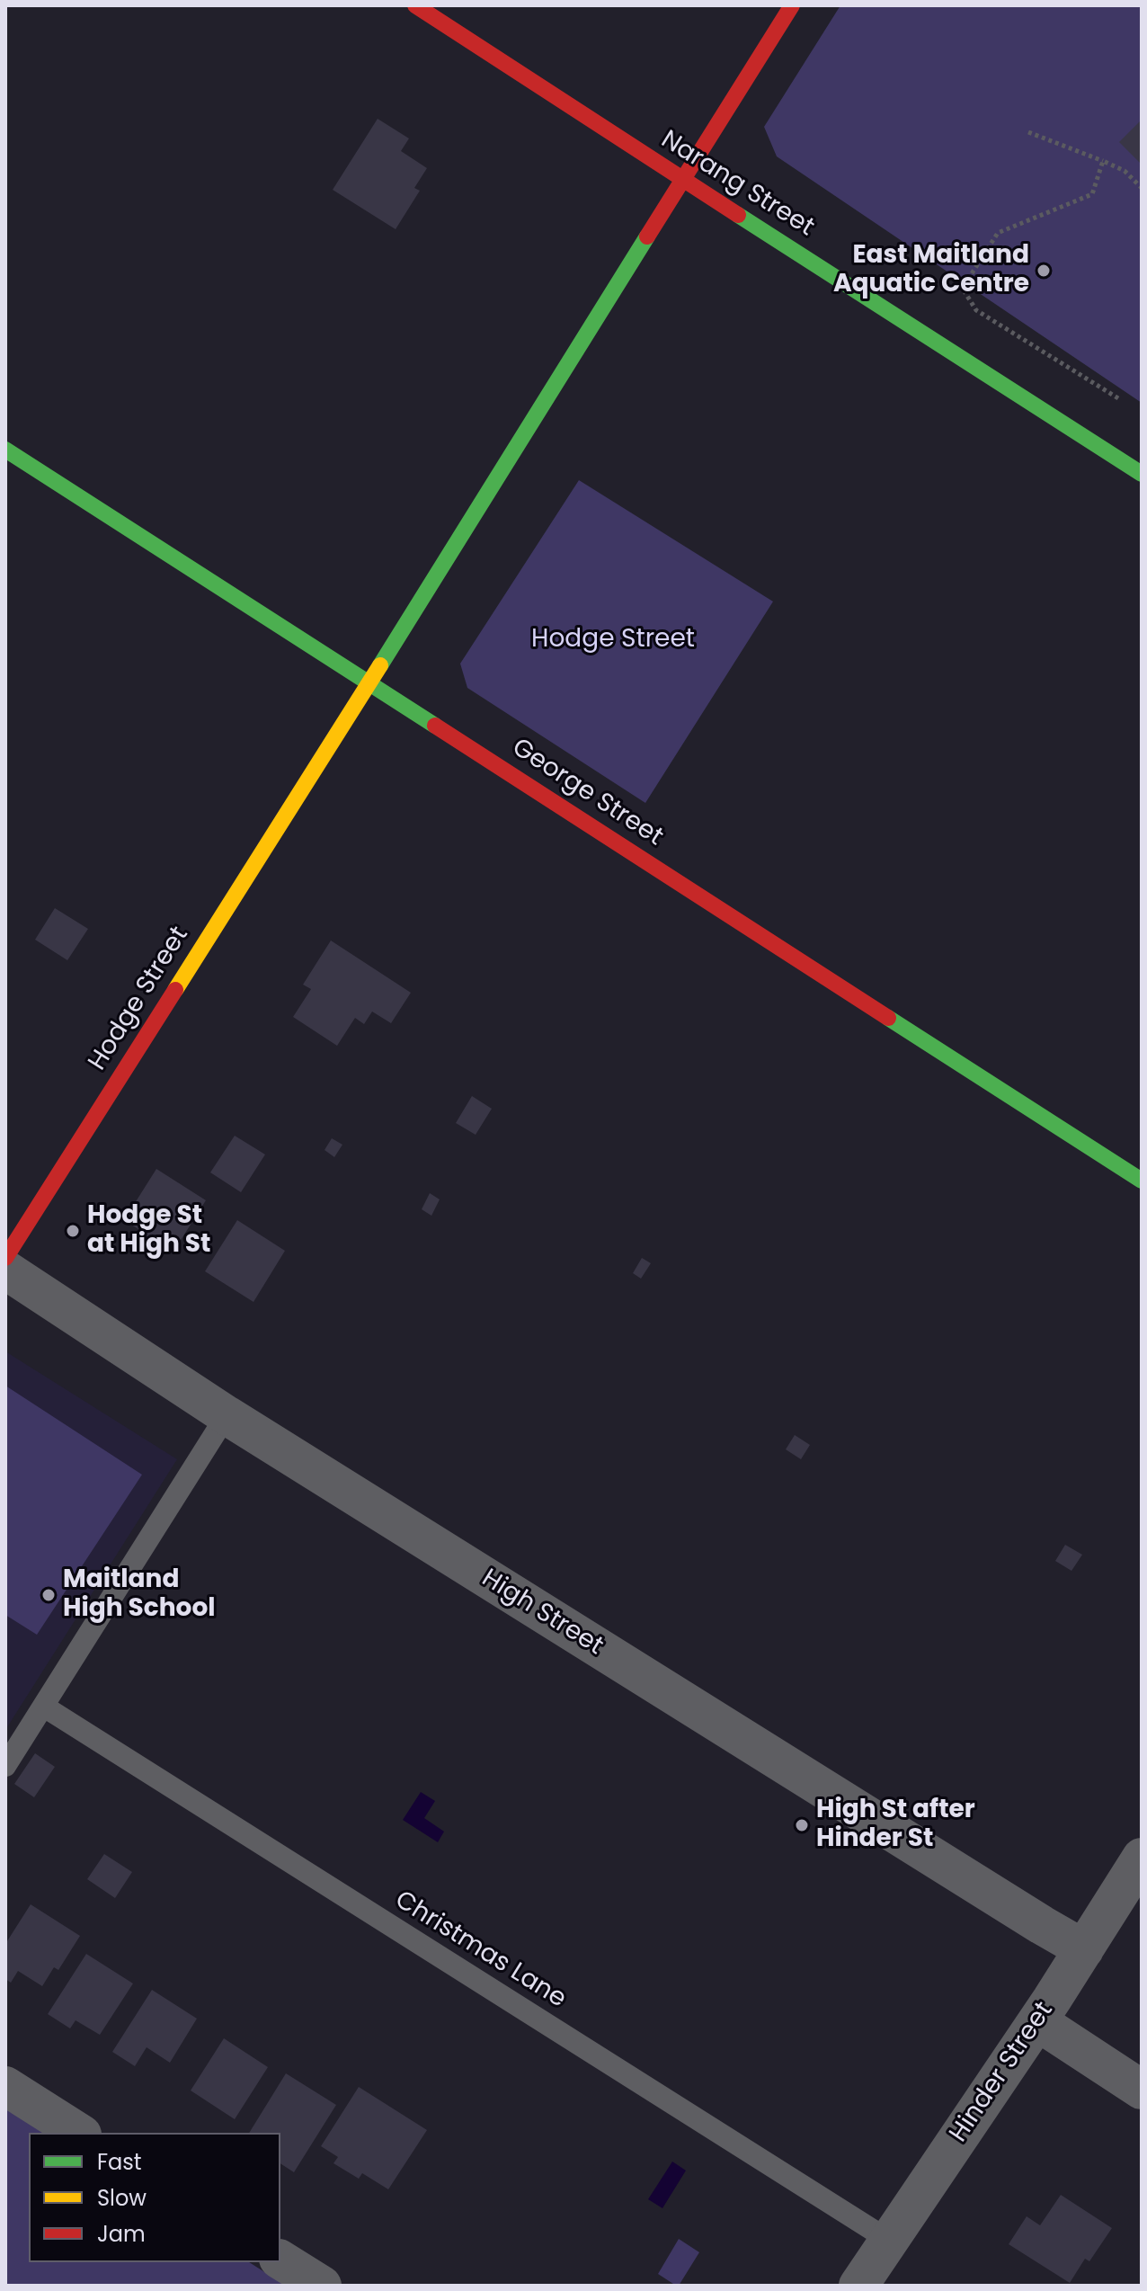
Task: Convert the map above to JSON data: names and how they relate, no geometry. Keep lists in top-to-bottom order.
{
  "streets": {
    "street": [
      "Narang Street",
      "George Street",
      "Hodge Street",
      "High Street",
      "Hinder Street"
    ],
    "lane": ["Christmas Lane"]
  },
  "crossings": [
    ["Narang Street", "Hodge Street"],
    ["George Street", "Hodge Street"],
    ["High Street", "Hinder Street"],
    ["Christmas Lane", "Hinder Street"]
  ],
  "parks": ["Hodge Street"],
  "places": [
    "East Maitland Aquatic Centre",
    "Hodge St at High St",
    "Maitland High School",
    "High St after Hinder St"
  ],
  "legend": ["Fast", "Slow", "Jam"]
}
